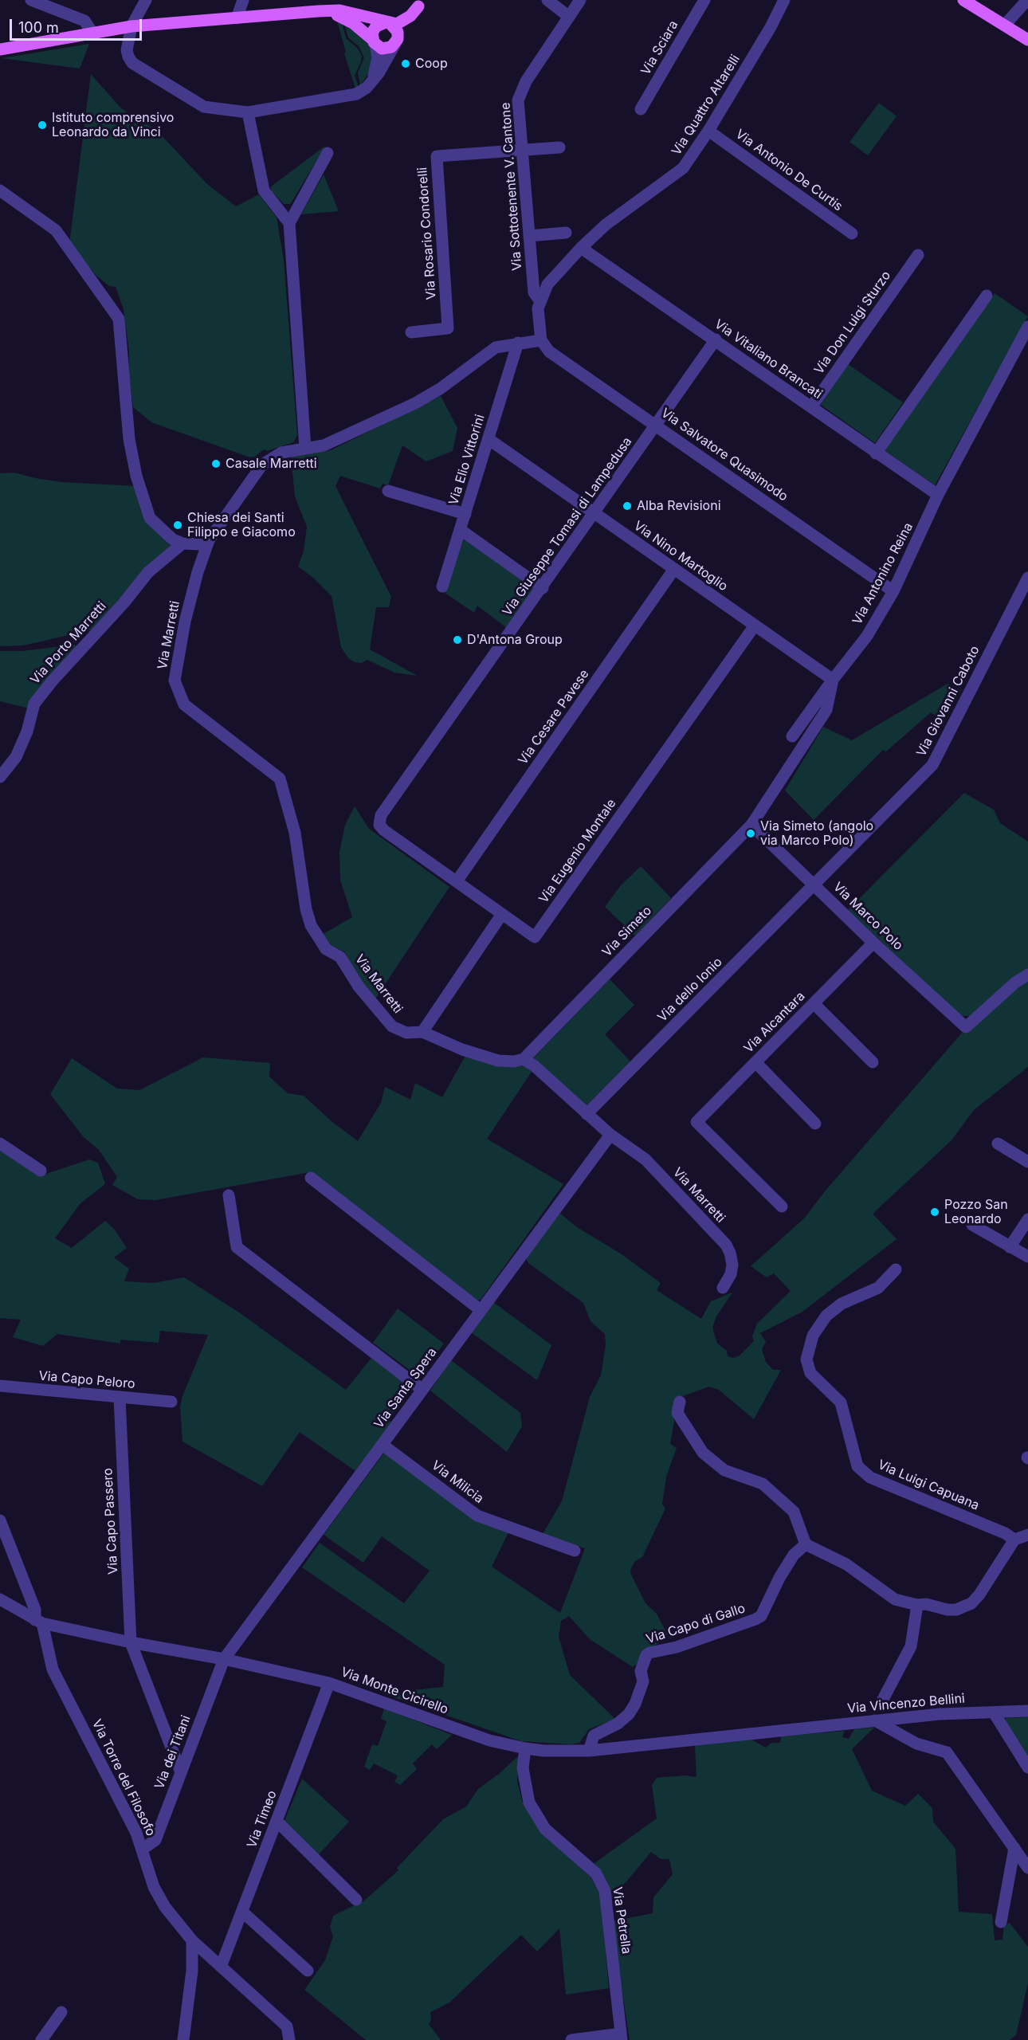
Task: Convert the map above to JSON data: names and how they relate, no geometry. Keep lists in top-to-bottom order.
{
  "streets": {
    "street": [
      "Via Sciara",
      "Via Quattro Altarelli",
      "Via Antonio De Curtis",
      "Via Sottotenente V. Cantone",
      "Via Rosario Condorelli",
      "Via Don Luigi Sturzo",
      "Via Vitaliano Brancati",
      "Via Salvatore Quasimodo",
      "Via Elio Vittorini",
      "Via Giuseppe Tomasi di Lampedusa",
      "Via Nino Martoglio",
      "Via Antonino Reina",
      "Via Marretti",
      "Via Porto Marretti",
      "Via Giovanni Caboto",
      "Via Cesare Pavese",
      "Via Eugenio Montale",
      "Via Marco Polo",
      "Via Simeto",
      "Via dello Ionio",
      "Via Alcantara",
      "Via Capo Peloro",
      "Via Santa Spera",
      "Via Milicia",
      "Via Luigi Capuana",
      "Via Capo Passero",
      "Via Capo di Gallo",
      "Via Monte Cicirello",
      "Via Vincenzo Bellini",
      "Via dei Titani",
      "Via Torre del Filosofo",
      "Via Timeo",
      "Via Petrella"
    ]
  },
  "crossings": [
    ["Via Quattro Altarelli", "Via Antonio De Curtis"],
    ["Via Quattro Altarelli", "Via Sottotenente V. Cantone"],
    ["Via Quattro Altarelli", "Via Vitaliano Brancati"],
    ["Via Sottotenente V. Cantone", "Via Rosario Condorelli"],
    ["Via Don Luigi Sturzo", "Via Vitaliano Brancati"],
    ["Via Vitaliano Brancati", "Via Giuseppe Tomasi di Lampedusa"],
    ["Via Vitaliano Brancati", "Via Antonino Reina"],
    ["Via Salvatore Quasimodo", "Via Giuseppe Tomasi di Lampedusa"],
    ["Via Salvatore Quasimodo", "Via Antonino Reina"],
    ["Via Salvatore Quasimodo", "Via Marretti"],
    ["Via Elio Vittorini", "Via Nino Martoglio"],
    ["Via Elio Vittorini", "Via Marretti"],
    ["Via Giuseppe Tomasi di Lampedusa", "Via Nino Martoglio"],
    ["Via Giuseppe Tomasi di Lampedusa", "Via Eugenio Montale"],
    ["Via Nino Martoglio", "Via Antonino Reina"],
    ["Via Nino Martoglio", "Via Cesare Pavese"],
    ["Via Nino Martoglio", "Via Eugenio Montale"],
    ["Via Antonino Reina", "Via Marco Polo"],
    ["Via Antonino Reina", "Via Simeto"],
    ["Via Marretti", "Via Simeto"],
    ["Via Marretti", "Via dello Ionio"],
    ["Via Marretti", "Via Santa Spera"],
    ["Via Giovanni Caboto", "Via Marco Polo"],
    ["Via Giovanni Caboto", "Via dello Ionio"],
    ["Via Cesare Pavese", "Via Eugenio Montale"],
    ["Via Marco Polo", "Via Simeto"],
    ["Via Marco Polo", "Via dello Ionio"],
    ["Via Marco Polo", "Via Alcantara"],
    ["Via Capo Peloro", "Via Capo Passero"],
    ["Via Santa Spera", "Via Milicia"],
    ["Via Santa Spera", "Via Monte Cicirello"],
    ["Via Santa Spera", "Via dei Titani"],
    ["Via Capo Passero", "Via Monte Cicirello"],
    ["Via Capo Passero", "Via dei Titani"],
    ["Via Capo di Gallo", "Via Monte Cicirello"],
    ["Via Monte Cicirello", "Via Vincenzo Bellini"],
    ["Via Monte Cicirello", "Via dei Titani"],
    ["Via Monte Cicirello", "Via Torre del Filosofo"],
    ["Via Monte Cicirello", "Via Timeo"],
    ["Via Monte Cicirello", "Via Petrella"],
    ["Via dei Titani", "Via Torre del Filosofo"],
    ["Via Torre del Filosofo", "Via Timeo"]
  ],
  "places": [
    "Coop",
    "Istituto comprensivo Leonardo da Vinci",
    "Casale Marretti",
    "Alba Revisioni",
    "Chiesa dei Santi Filippo e Giacomo",
    "D'Antona Group",
    "Via Simeto (angolo via Marco Polo)",
    "Pozzo San Leonardo"
  ],
  "scale_bar": "100 m"
}
